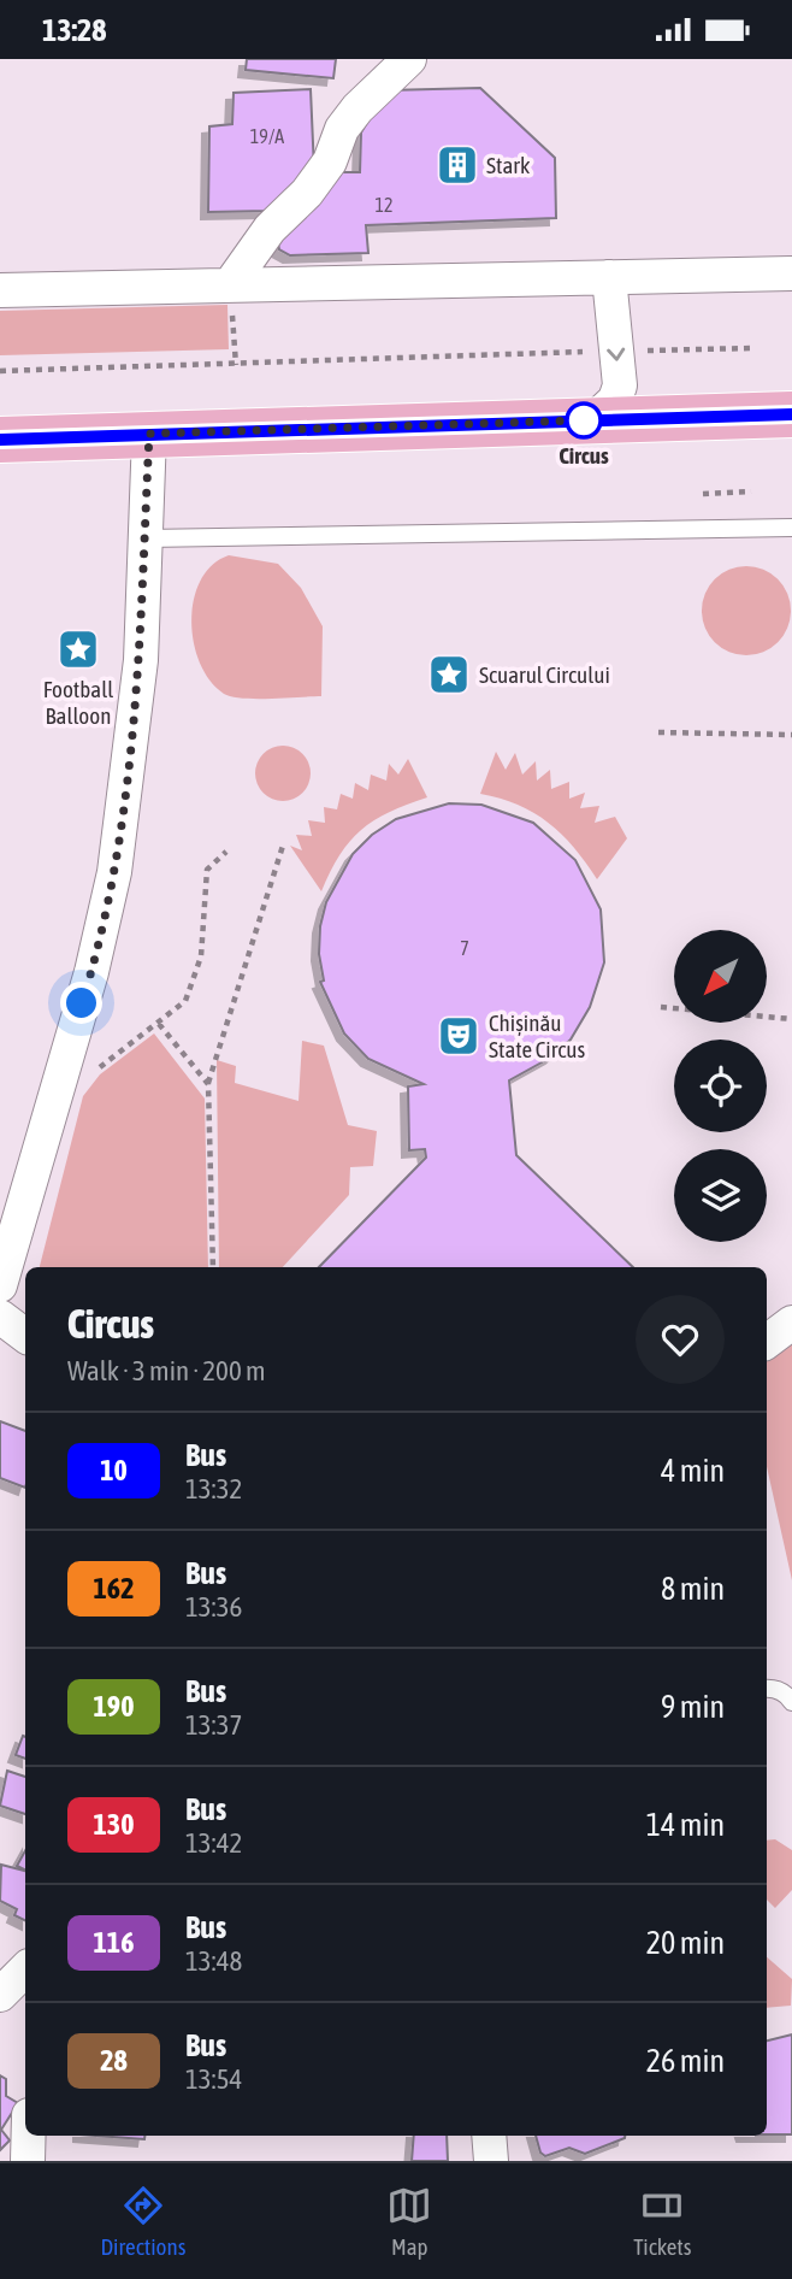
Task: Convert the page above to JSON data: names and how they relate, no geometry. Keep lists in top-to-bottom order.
{
  "places": {
    "building": ["Stark"],
    "other": ["Circus"],
    "place": ["Football Balloon", "Scuarul Circului"],
    "theatre": ["Chișinău State Circus"]
  },
  "lines": ["bus line 10"],
  "house_numbers": ["19/A", "12", "7"],
  "north": "bottom left",
  "page": {
    "status": "13:28",
    "heading": ["Circus", "Walk · 3 min · 200 m"],
    "list": [
      {
        "mark": "10",
        "name": "Bus",
        "note": "13:32",
        "value": "4 min"
      },
      {
        "mark": "162",
        "name": "Bus",
        "note": "13:36",
        "value": "8 min"
      },
      {
        "mark": "190",
        "name": "Bus",
        "note": "13:37",
        "value": "9 min"
      },
      {
        "mark": "130",
        "name": "Bus",
        "note": "13:42",
        "value": "14 min"
      },
      {
        "mark": "116",
        "name": "Bus",
        "note": "13:48",
        "value": "20 min"
      },
      {
        "mark": "28",
        "name": "Bus",
        "note": "13:54",
        "value": "26 min"
      }
    ],
    "tabs": ["Directions", "Map", "Tickets"]
  }
}
